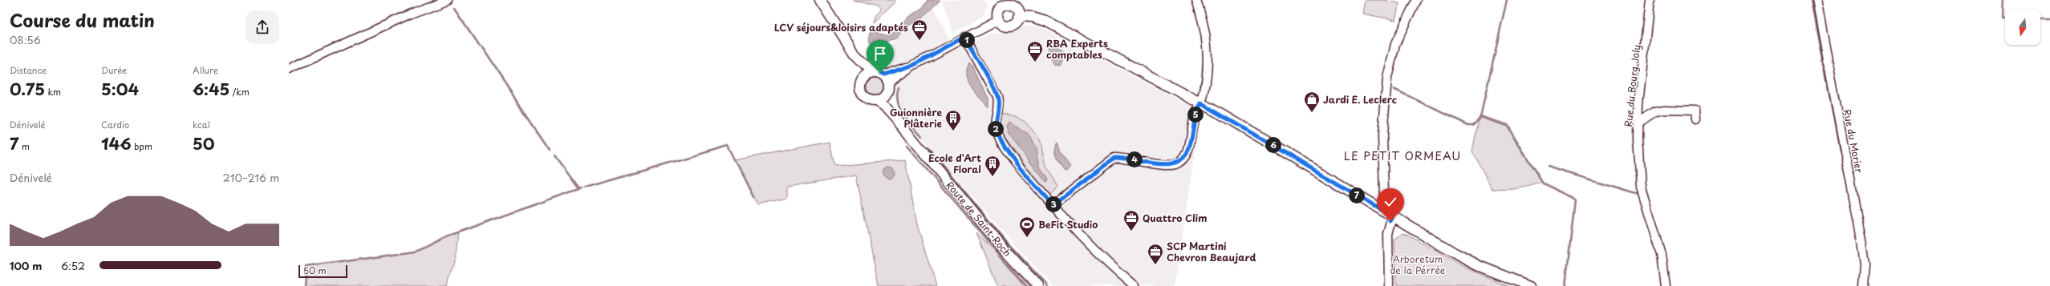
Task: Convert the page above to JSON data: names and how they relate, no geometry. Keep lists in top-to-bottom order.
{
  "streets": {
    "street": ["Rue du Bourg Joly", "Rue du Morier", "Route de Saint-Roch"]
  },
  "districts": ["LE PETIT ORMEAU"],
  "parks": ["Arboretum de la Pérrée"],
  "places": {
    "office": [
      "LCV séjours&loisirs adaptés",
      "RBA Experts comptables",
      "Quattro Clim",
      "SCP Martini Chevron Beaujard"
    ],
    "shop": ["Jardi E. Leclerc"],
    "building": ["Guionnière Plâterie", "Ecole d'Art Floral"],
    "sports": ["BeFit Studio"]
  },
  "scale_bar": "50 m",
  "north": "bottom",
  "page": {
    "heading": ["Course du matin", "08:56"],
    "pins": [
      "1",
      "5",
      "2",
      "6",
      "4",
      "7",
      "3"
    ],
    "stats": [
      ["Distance", "0.75 km"],
      ["Durée", "5:04"],
      ["Allure", "6:45 /km"],
      ["Dénivelé", "7 m"],
      ["Cardio", "146 bpm"],
      ["kcal", "50"]
    ],
    "chart": ["Dénivelé", "210–216 m"],
    "list": [
      {
        "name": "100 m",
        "note": "6:52"
      }
    ],
    "scale": "50 m"
  }
}
